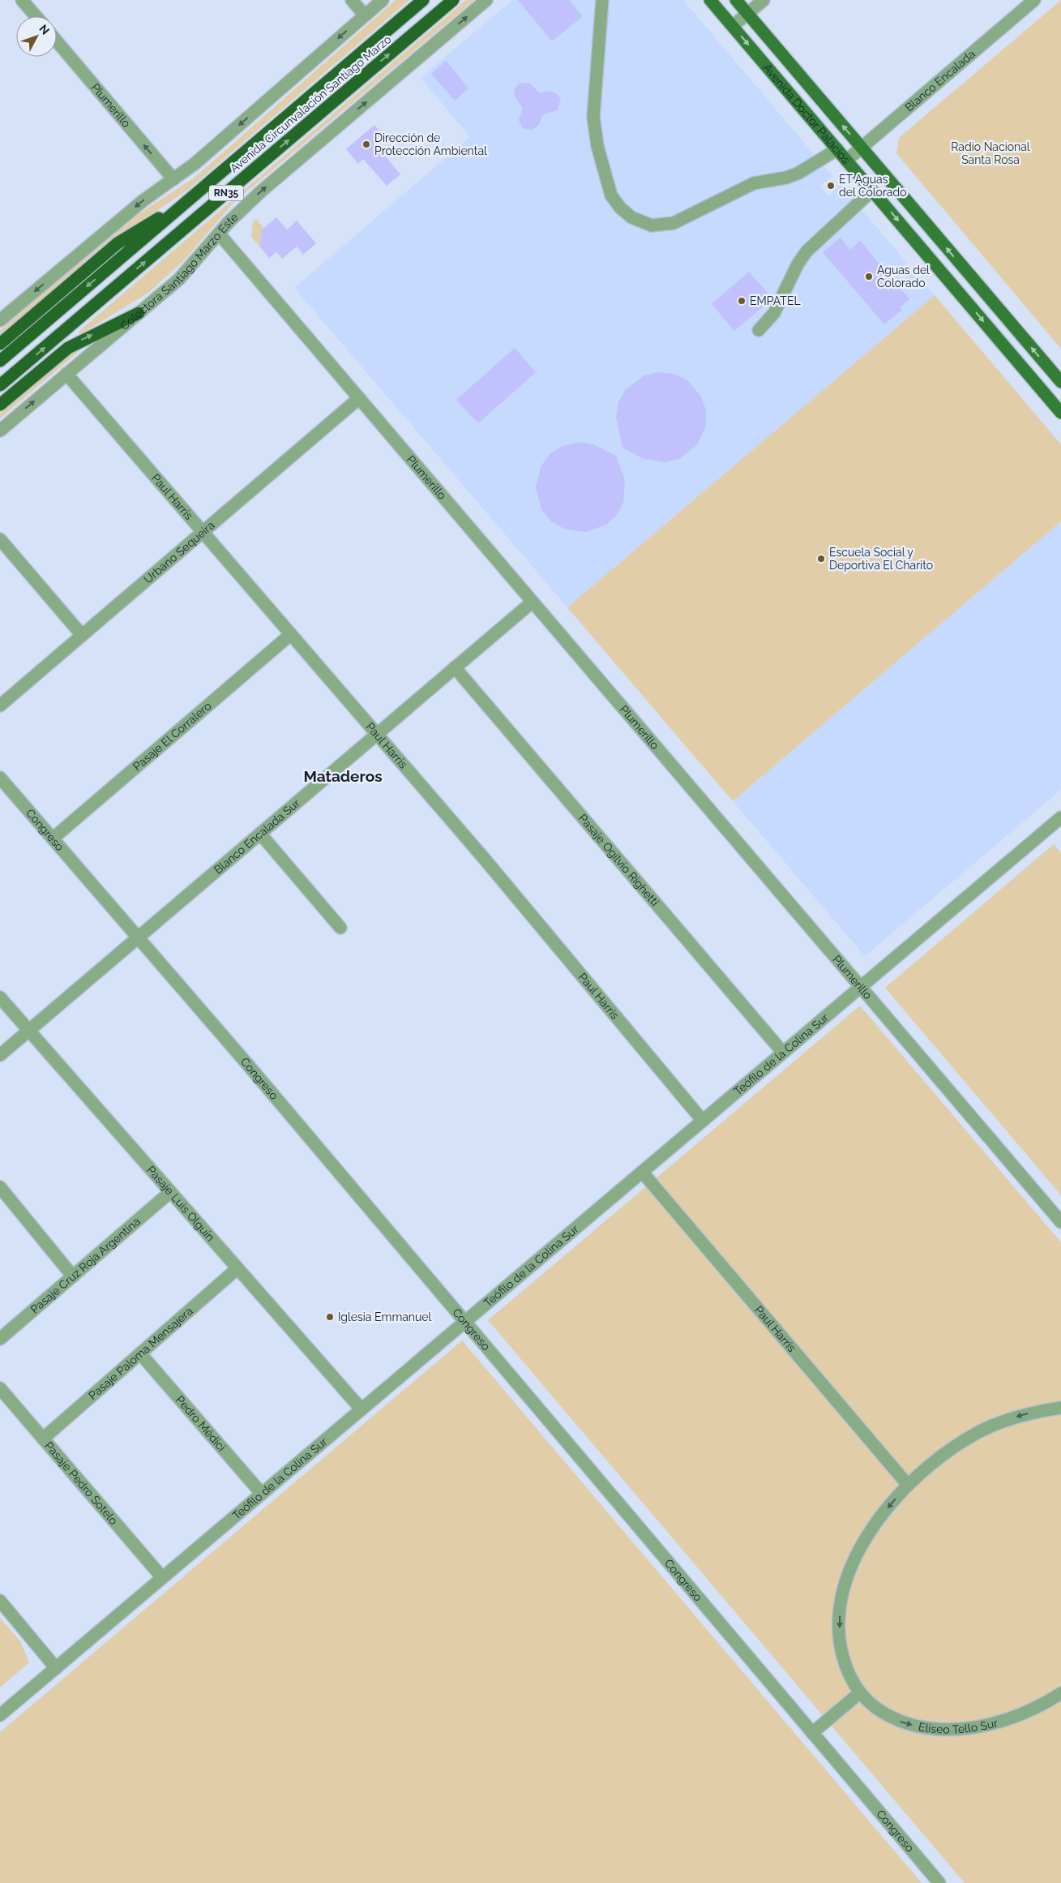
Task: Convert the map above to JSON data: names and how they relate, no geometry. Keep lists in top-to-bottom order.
{
  "streets": {
    "highway": ["Avenida Circunvalación Santiago Marzo", "RN35"],
    "main road": ["Avenida Doctor Palacios"],
    "street": [
      "Blanco Encalada",
      "Plumerillo",
      "Colectora Santiago Marzo Este",
      "Paul Harris",
      "Urbano Sequeira",
      "Pasaje El Corralero",
      "Congreso",
      "Blanco Encalada Sur",
      "Pasaje Ogilvio Righetti",
      "Teófilo de la Colina Sur",
      "Pasaje Luis Olguín",
      "Pasaje Cruz Roja Argentina",
      "Pasaje Paloma Mensajera",
      "Pedro Médici",
      "Pasaje Pedro Sotelo",
      "Eliseo Tello Sur"
    ]
  },
  "crossings": [
    ["Blanco Encalada", "Avenida Doctor Palacios"],
    ["Plumerillo", "Colectora Santiago Marzo Este"],
    ["Plumerillo", "Urbano Sequeira"],
    ["Plumerillo", "Blanco Encalada Sur"],
    ["Plumerillo", "Teófilo de la Colina Sur"],
    ["Colectora Santiago Marzo Este", "Paul Harris"],
    ["Paul Harris", "Urbano Sequeira"],
    ["Paul Harris", "Pasaje El Corralero"],
    ["Paul Harris", "Blanco Encalada Sur"],
    ["Paul Harris", "Teófilo de la Colina Sur"],
    ["Paul Harris", "Eliseo Tello Sur"],
    ["Pasaje El Corralero", "Congreso"],
    ["Congreso", "Blanco Encalada Sur"],
    ["Congreso", "Teófilo de la Colina Sur"],
    ["Blanco Encalada Sur", "Pasaje Ogilvio Righetti"],
    ["Blanco Encalada Sur", "Pasaje Luis Olguín"],
    ["Pasaje Ogilvio Righetti", "Teófilo de la Colina Sur"],
    ["Teófilo de la Colina Sur", "Pasaje Luis Olguín"],
    ["Teófilo de la Colina Sur", "Pedro Médici"],
    ["Teófilo de la Colina Sur", "Pasaje Pedro Sotelo"],
    ["Pasaje Luis Olguín", "Pasaje Cruz Roja Argentina"],
    ["Pasaje Luis Olguín", "Pasaje Paloma Mensajera"],
    ["Pasaje Paloma Mensajera", "Pedro Médici"],
    ["Pasaje Paloma Mensajera", "Pasaje Pedro Sotelo"]
  ],
  "districts": ["Mataderos"],
  "parks": ["Radio Nacional Santa Rosa"],
  "places": [
    "Dirección de Protección Ambiental",
    "ET Aguas del Colorado",
    "Aguas del Colorado",
    "EMPATEL",
    "Escuela Social y Deportiva El Charito",
    "Iglesia Emmanuel"
  ],
  "north": "top right"
}
